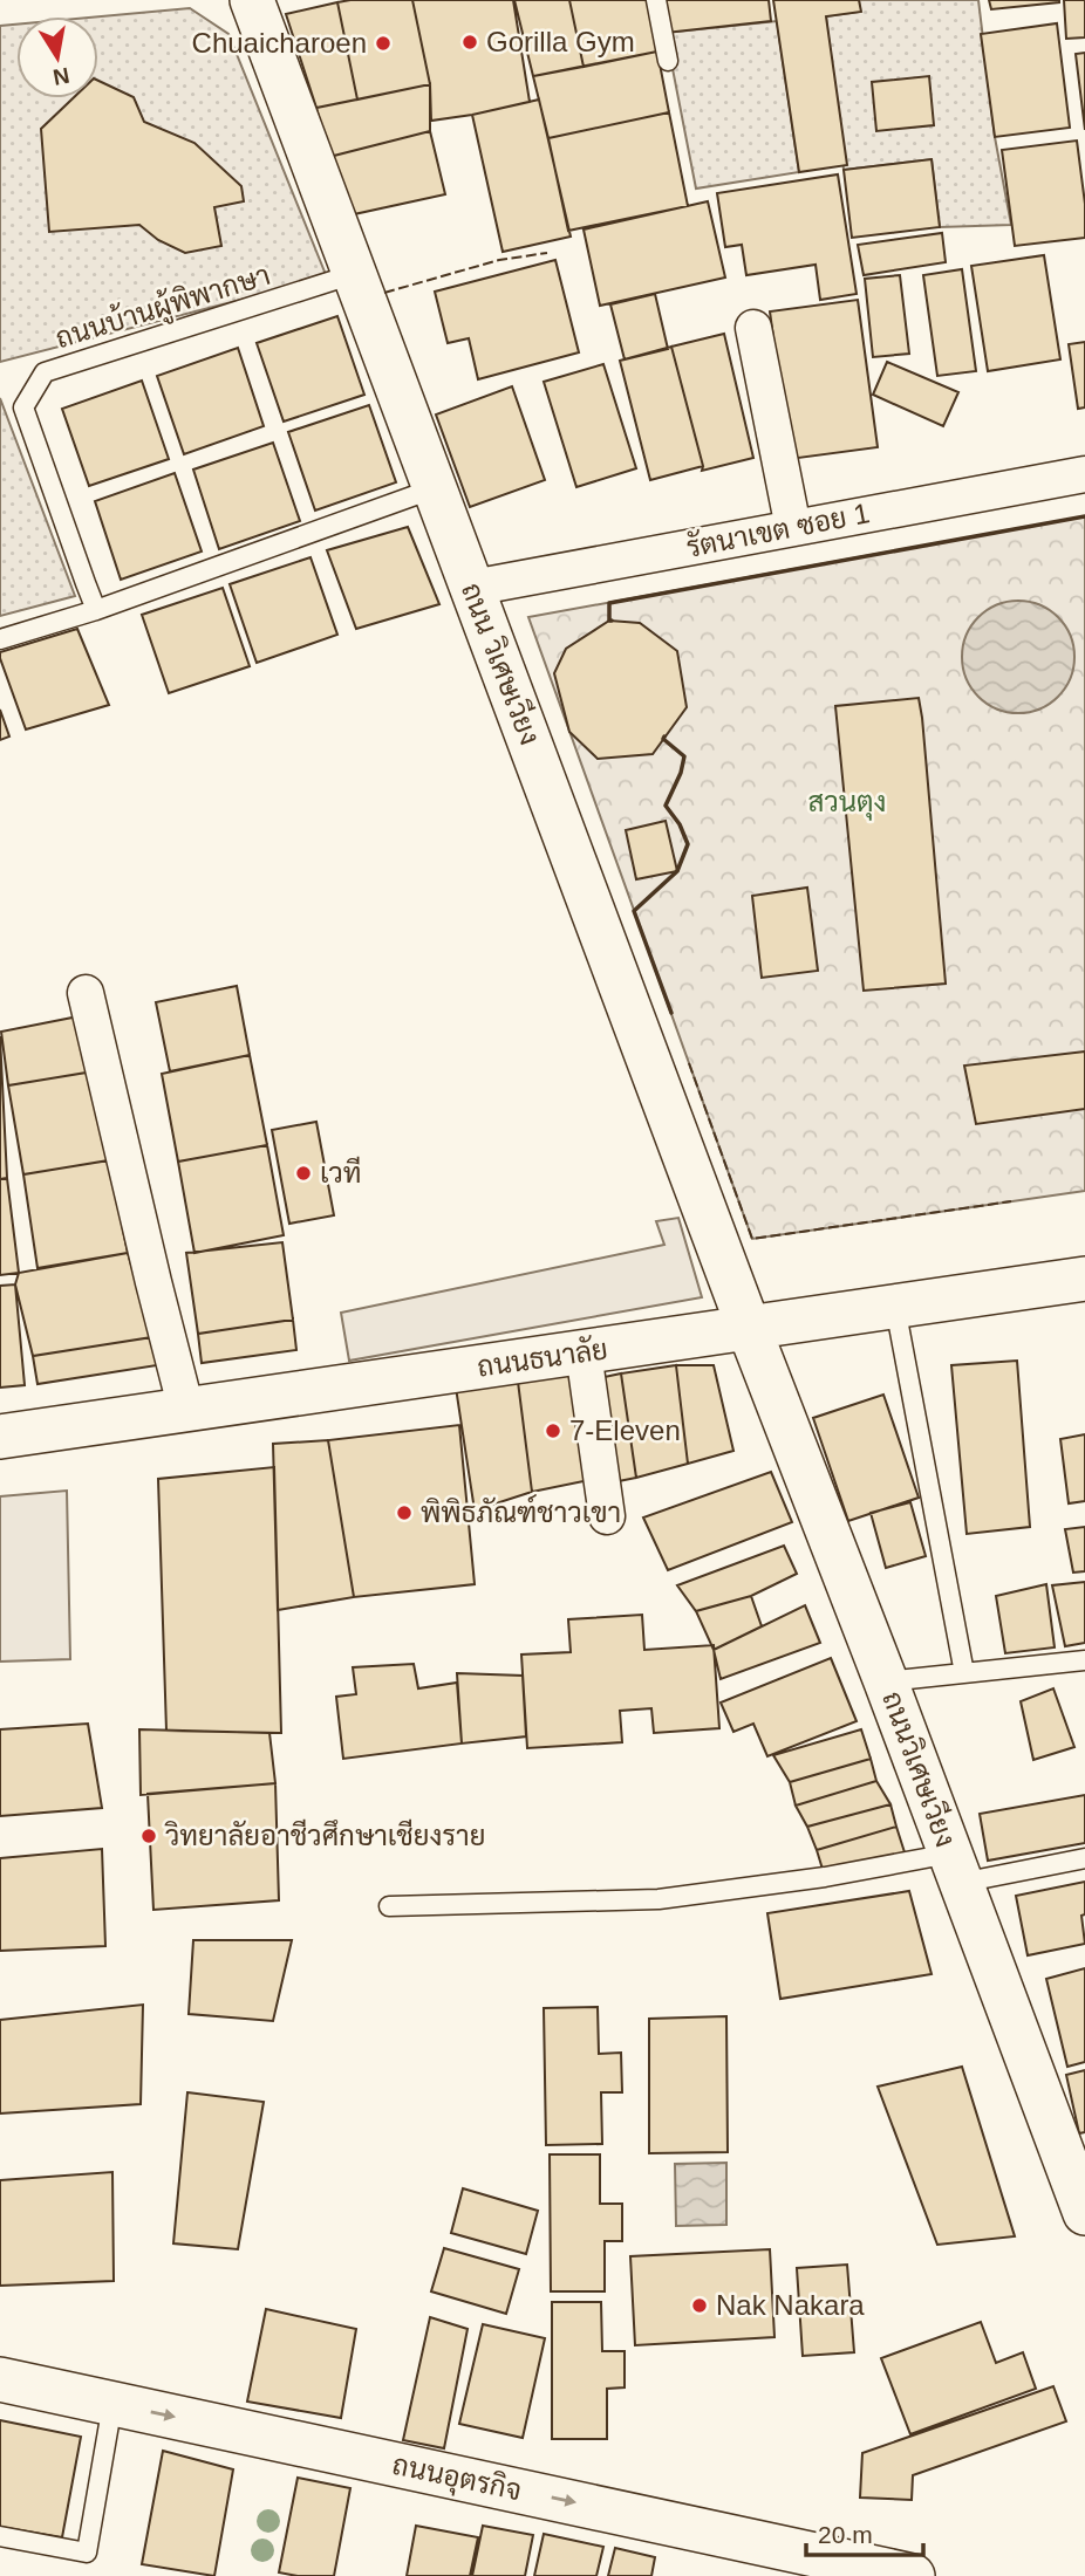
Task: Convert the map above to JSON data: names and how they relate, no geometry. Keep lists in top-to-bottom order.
{
  "streets": {
    "street": [
      "รัตนาเขต ซอย 1",
      "ถนน วิเศษเวียง",
      "ถนนธนาลัย",
      "ถนนวิเศษเวียง",
      "ถนนอุตรกิจ"
    ],
    "lane": ["ถนนบ้านผู้พิพากษา"]
  },
  "crossings": [
    ["ถนนบ้านผู้พิพากษา", "ถนน วิเศษเวียง"],
    ["รัตนาเขต ซอย 1", "ถนน วิเศษเวียง"],
    ["ถนน วิเศษเวียง", "ถนนธนาลัย"],
    ["ถนน วิเศษเวียง", "ถนนวิเศษเวียง"],
    ["ถนนธนาลัย", "ถนนวิเศษเวียง"]
  ],
  "one_way": ["ถนนอุตรกิจ"],
  "parks": ["สวนตุง"],
  "places": [
    "Gorilla Gym",
    "Chuaicharoen",
    "เวที",
    "7-Eleven",
    "พิพิธภัณฑ์ชาวเขา",
    "วิทยาลัยอาชีวศึกษาเชียงราย",
    "Nak Nakara"
  ],
  "scale_bar": "20 m",
  "north": "bottom"
}
